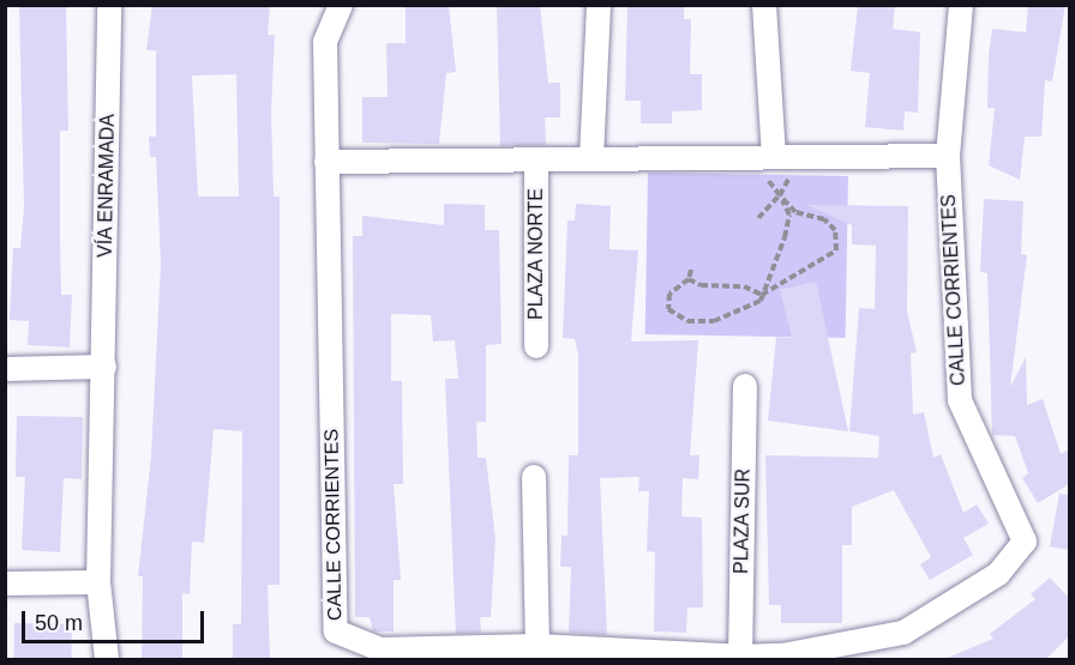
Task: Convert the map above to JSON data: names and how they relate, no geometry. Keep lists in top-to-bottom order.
{
  "streets": {
    "street": [
      "VÍA ENRAMADA",
      "PLAZA NORTE",
      "CALLE CORRIENTES",
      "PLAZA SUR"
    ]
  },
  "crossings": [
    ["CALLE CORRIENTES", "PLAZA SUR"]
  ],
  "scale_bar": "50 m"
}
